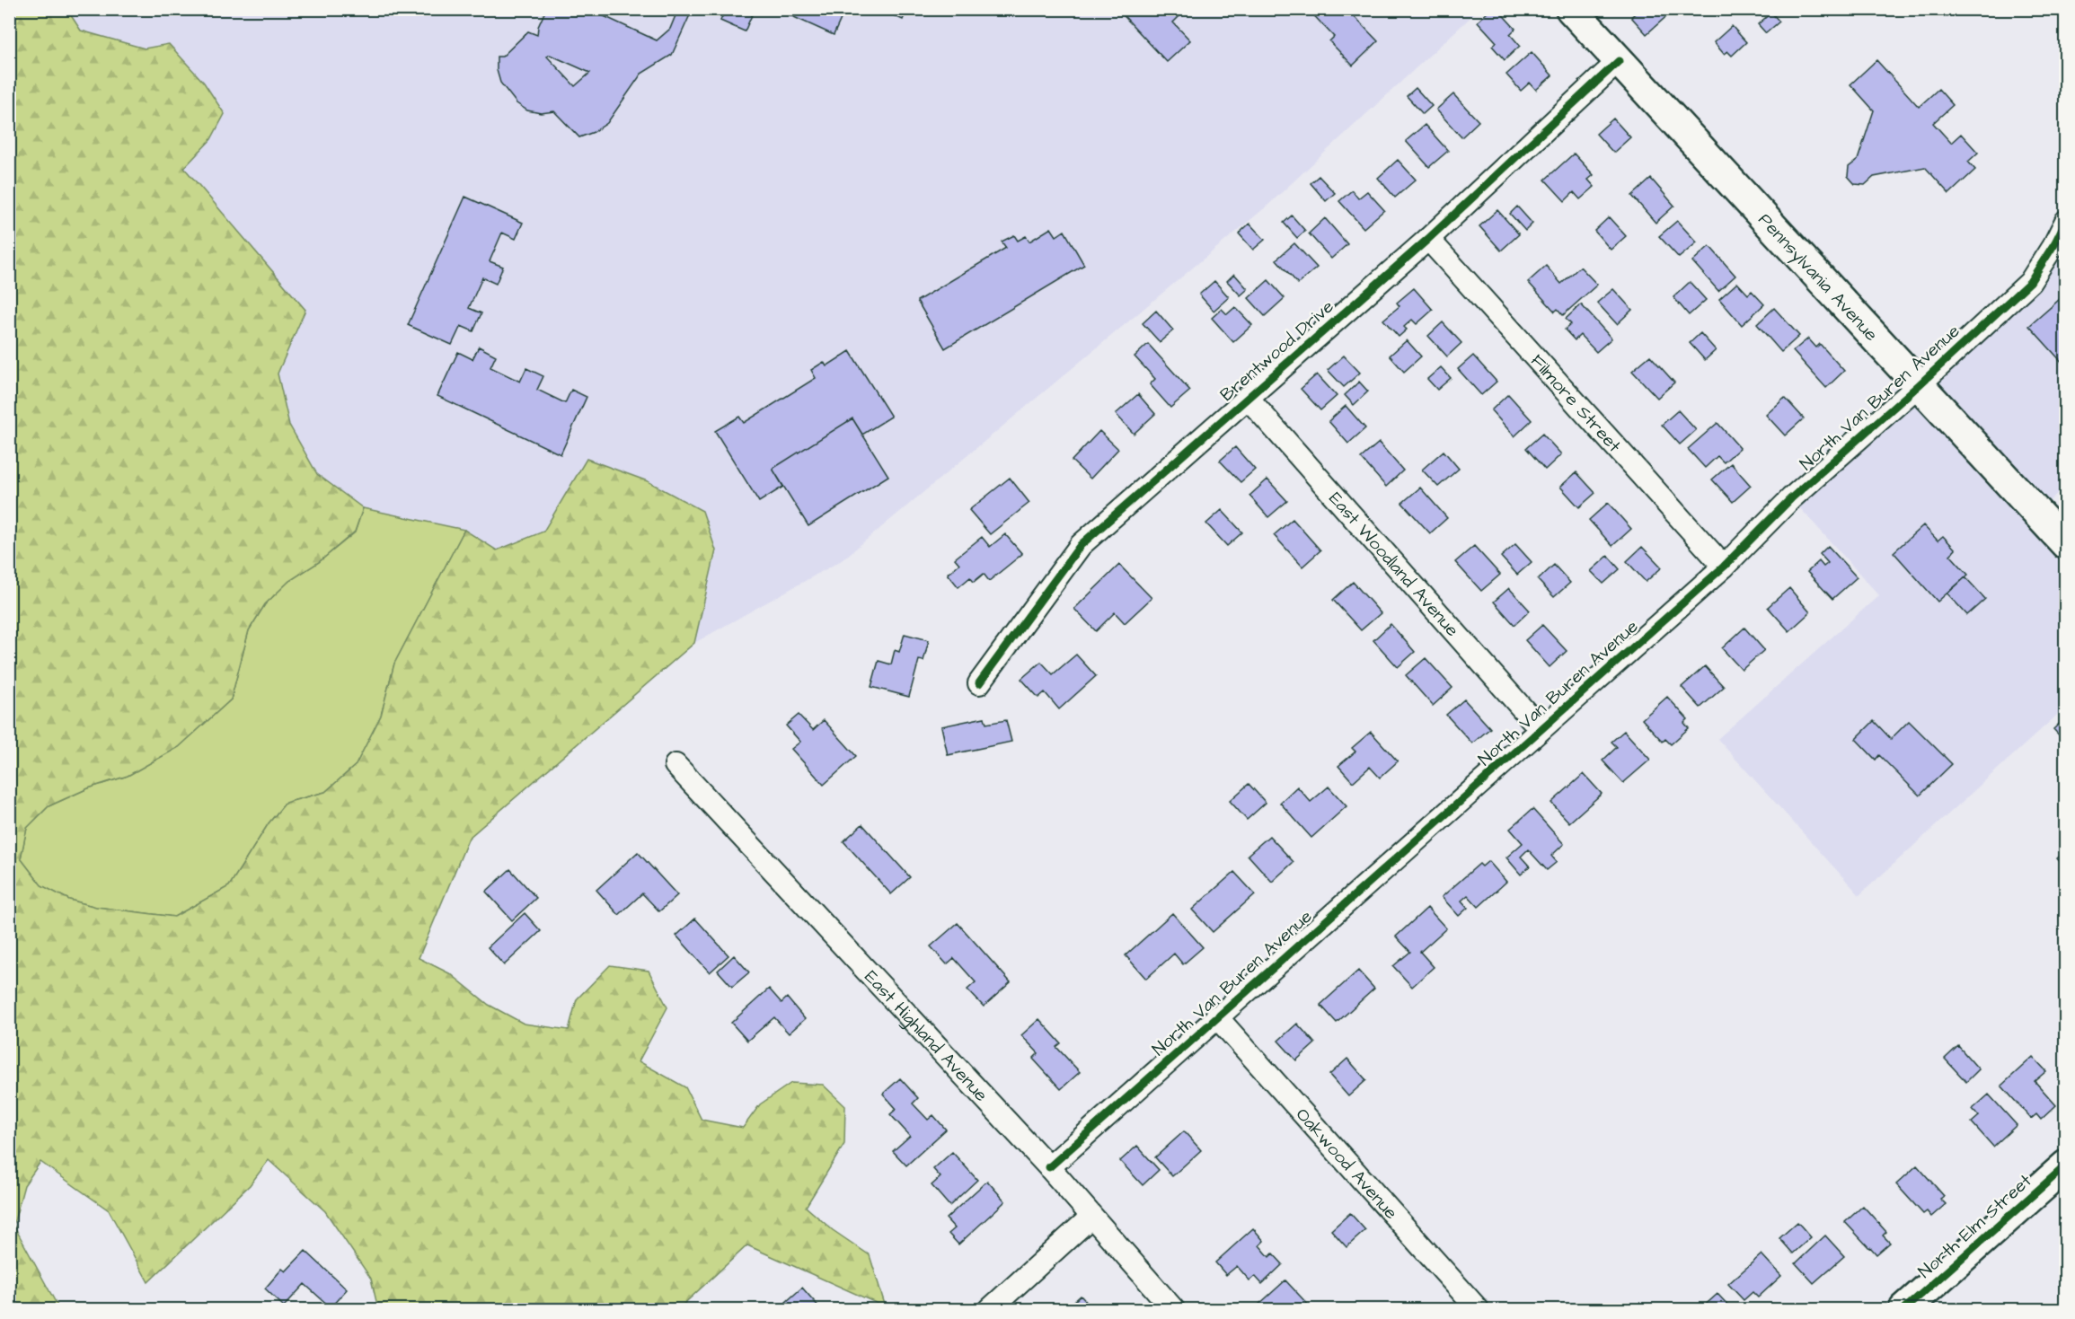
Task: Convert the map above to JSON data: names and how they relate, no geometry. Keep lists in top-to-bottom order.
{
  "streets": {
    "main road": ["Pennsylvania Avenue", "North Elm Street"],
    "street": [
      "Brentwood Drive",
      "North Van Buren Avenue",
      "Filmore Street",
      "East Woodland Avenue",
      "East Highland Avenue",
      "Oakwood Avenue"
    ]
  },
  "crossings": [
    ["Pennsylvania Avenue", "Brentwood Drive"],
    ["Pennsylvania Avenue", "North Van Buren Avenue"],
    ["Brentwood Drive", "Filmore Street"],
    ["Brentwood Drive", "East Woodland Avenue"],
    ["North Van Buren Avenue", "Filmore Street"],
    ["North Van Buren Avenue", "East Woodland Avenue"],
    ["North Van Buren Avenue", "East Highland Avenue"],
    ["North Van Buren Avenue", "Oakwood Avenue"]
  ]
}
